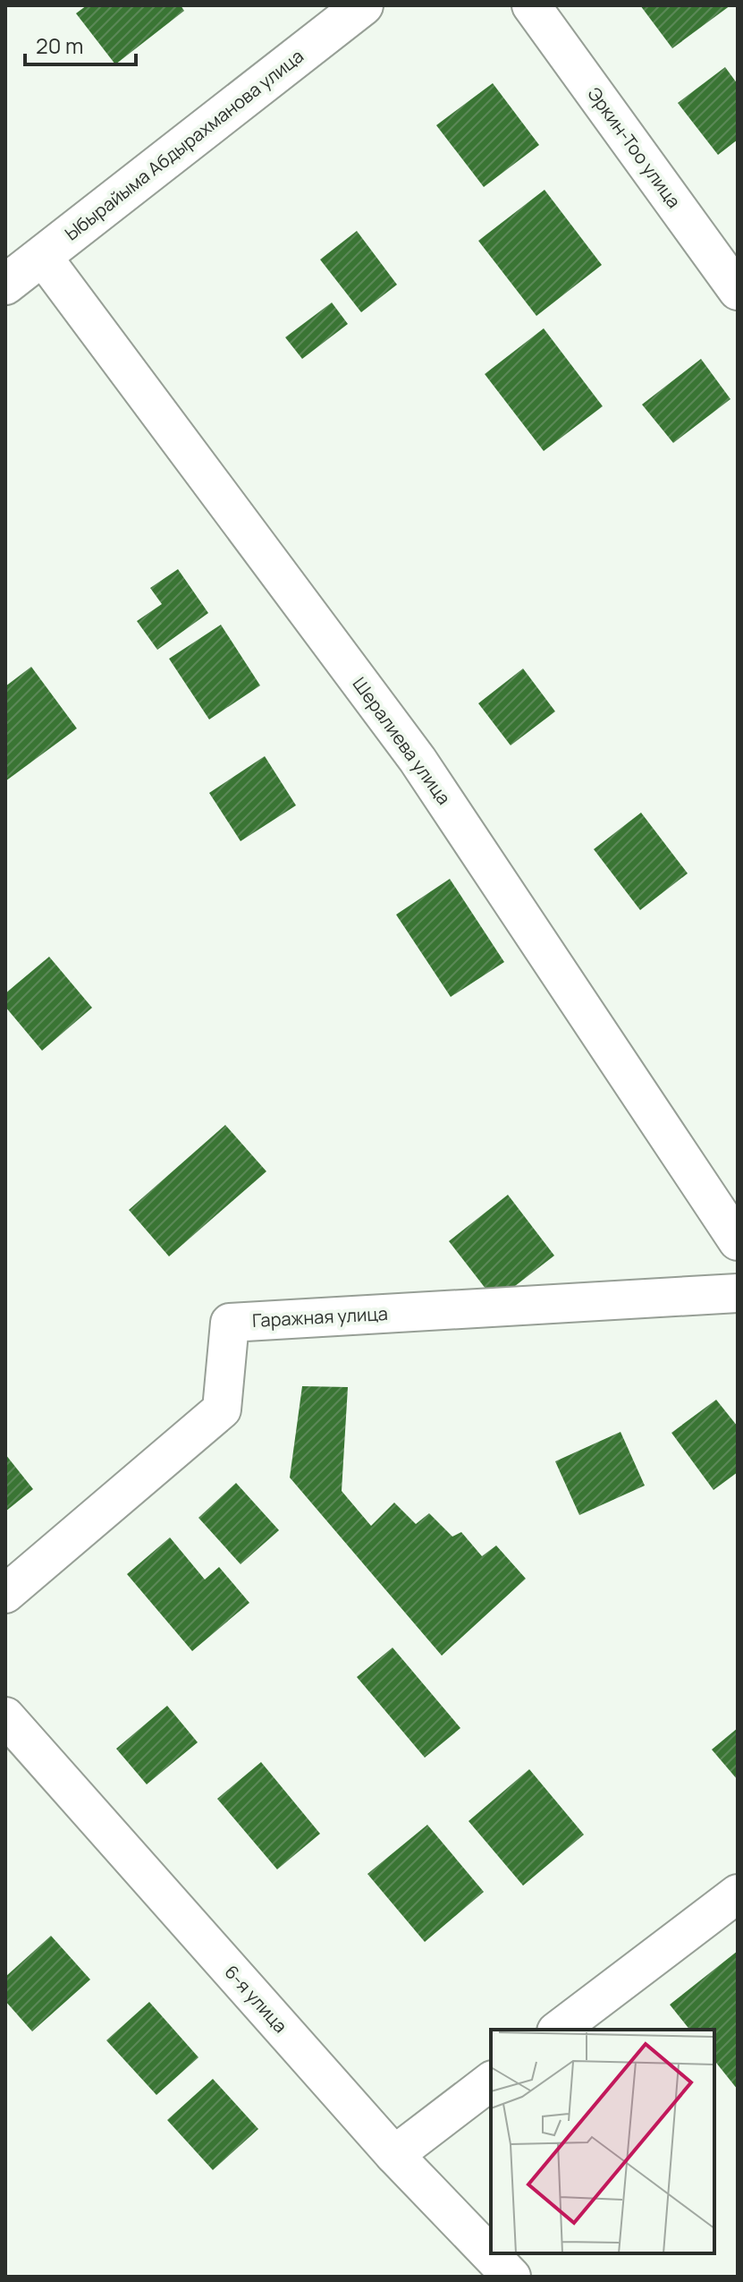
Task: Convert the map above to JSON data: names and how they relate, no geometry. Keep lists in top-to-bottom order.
{
  "streets": {
    "street": [
      "Ыбырайыма Абдырахманова улица",
      "Эркин-Тоо улица",
      "Шералиева улица",
      "Гаражная улица",
      "6-я улица"
    ]
  },
  "crossings": [
    ["Ыбырайыма Абдырахманова улица", "Шералиева улица"]
  ],
  "scale_bar": "20 m"
}
